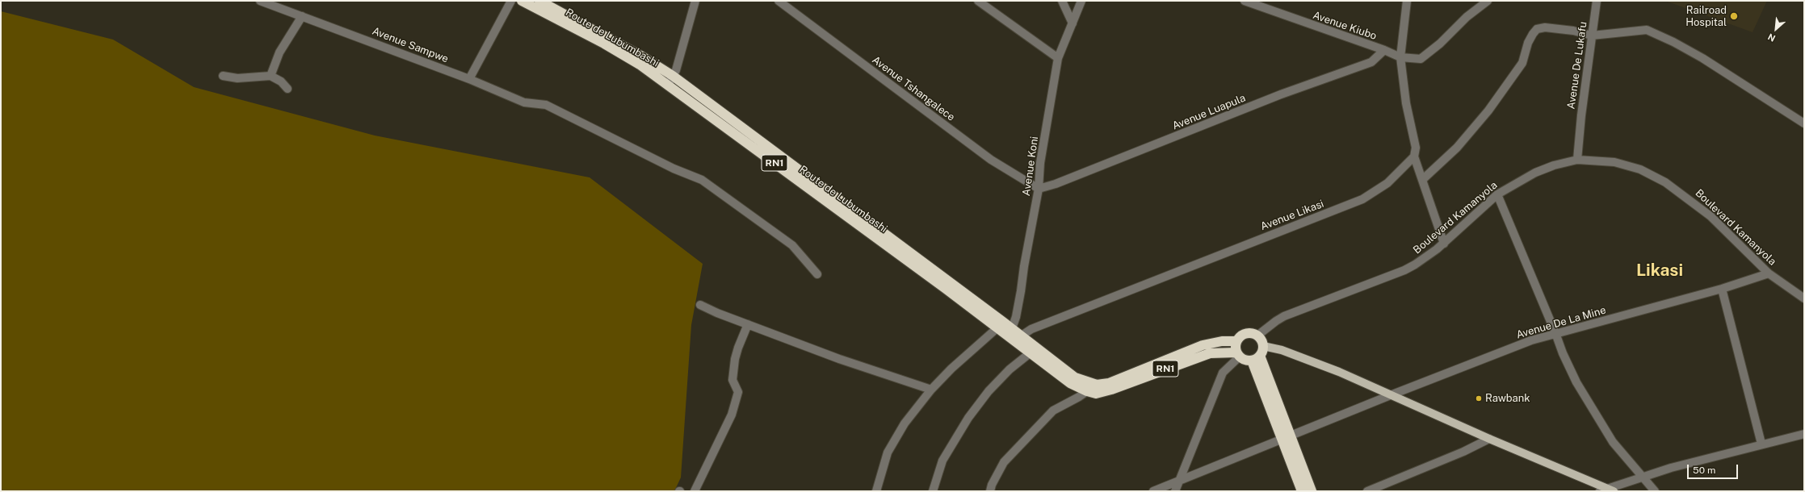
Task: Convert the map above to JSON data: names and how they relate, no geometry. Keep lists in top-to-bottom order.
{
  "streets": {
    "highway": ["Route de Lubumbashi", "RN1"],
    "street": [
      "Avenue Kiubo",
      "Avenue Sampwe",
      "Avenue De Lukafu",
      "Avenue Tshangalece",
      "Avenue Luapula",
      "Avenue Koni",
      "Avenue Likasi",
      "Boulevard Kamanyola",
      "Avenue De La Mine"
    ]
  },
  "crossings": [
    ["Avenue Kiubo", "Avenue Luapula"],
    ["Route de Lubumbashi", "RN1"],
    ["Route de Lubumbashi", "Avenue Koni"],
    ["Route de Lubumbashi", "Avenue Likasi"],
    ["Avenue De Lukafu", "Boulevard Kamanyola"],
    ["Avenue Tshangalece", "Avenue Luapula"],
    ["Avenue Tshangalece", "Avenue Koni"],
    ["Avenue Luapula", "Avenue Koni"],
    ["RN1", "Boulevard Kamanyola"],
    ["Boulevard Kamanyola", "Avenue De La Mine"]
  ],
  "districts": ["Likasi"],
  "places": ["Railroad Hospital", "Rawbank"],
  "scale_bar": "50 m",
  "north": "bottom left"
}
